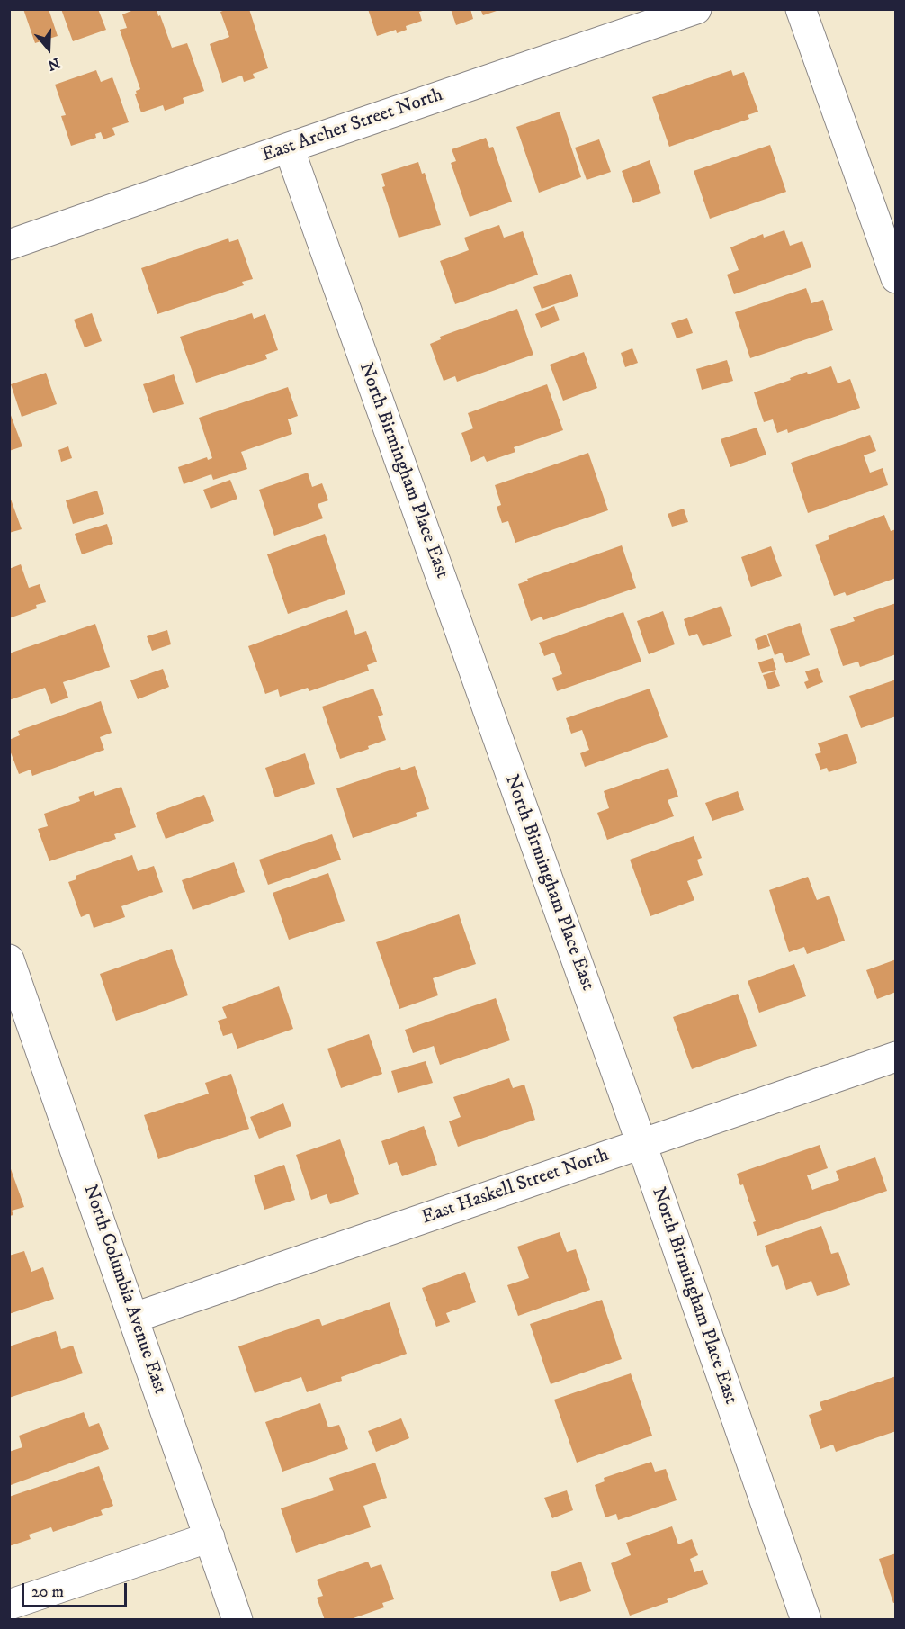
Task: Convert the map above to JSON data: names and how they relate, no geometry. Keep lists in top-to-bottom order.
{
  "streets": {
    "street": [
      "East Archer Street North",
      "North Birmingham Place East",
      "East Haskell Street North",
      "North Columbia Avenue East"
    ]
  },
  "crossings": [
    ["East Archer Street North", "North Birmingham Place East"],
    ["North Birmingham Place East", "East Haskell Street North"],
    ["East Haskell Street North", "North Columbia Avenue East"]
  ],
  "scale_bar": "20 m",
  "north": "bottom"
}
